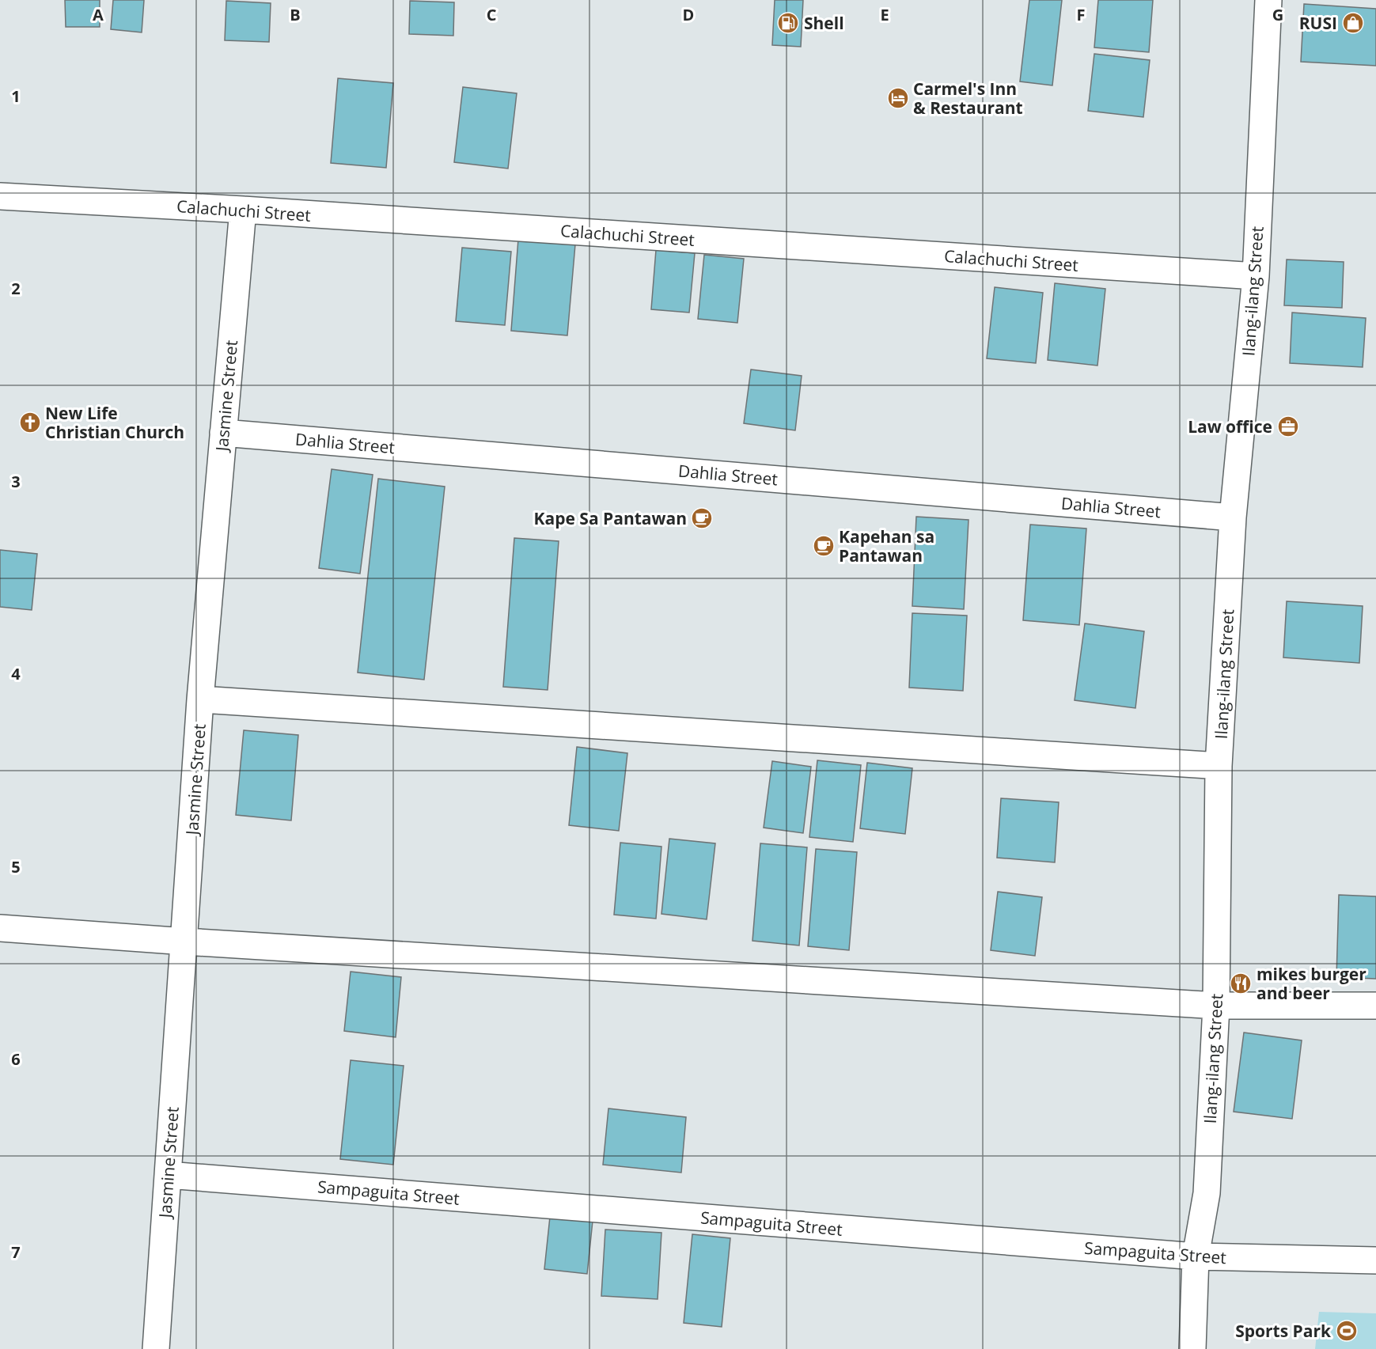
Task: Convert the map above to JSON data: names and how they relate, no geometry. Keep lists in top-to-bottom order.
{
  "streets": {
    "street": [
      "Calachuchi Street",
      "Ilang-ilang Street",
      "Jasmine Street",
      "Dahlia Street",
      "Sampaguita Street"
    ]
  },
  "crossings": [
    ["Calachuchi Street", "Ilang-ilang Street"],
    ["Calachuchi Street", "Jasmine Street"],
    ["Ilang-ilang Street", "Dahlia Street"],
    ["Ilang-ilang Street", "Sampaguita Street"],
    ["Jasmine Street", "Dahlia Street"],
    ["Jasmine Street", "Sampaguita Street"]
  ],
  "places": {
    "fuel station": ["Shell"],
    "shop": ["RUSI"],
    "hotel": ["Carmel's Inn & Restaurant"],
    "church": ["New Life Christian Church"],
    "office": ["Law office"],
    "cafe": ["Kape Sa Pantawan", "Kapehan sa Pantawan"],
    "restaurant": ["mikes burger and beer"],
    "sports": ["Sports Park"]
  },
  "grid": {
    "columns": [
      "A",
      "B",
      "C",
      "D",
      "E",
      "F",
      "G"
    ],
    "rows": [
      "1",
      "2",
      "3",
      "4",
      "5",
      "6",
      "7"
    ]
  }
}
